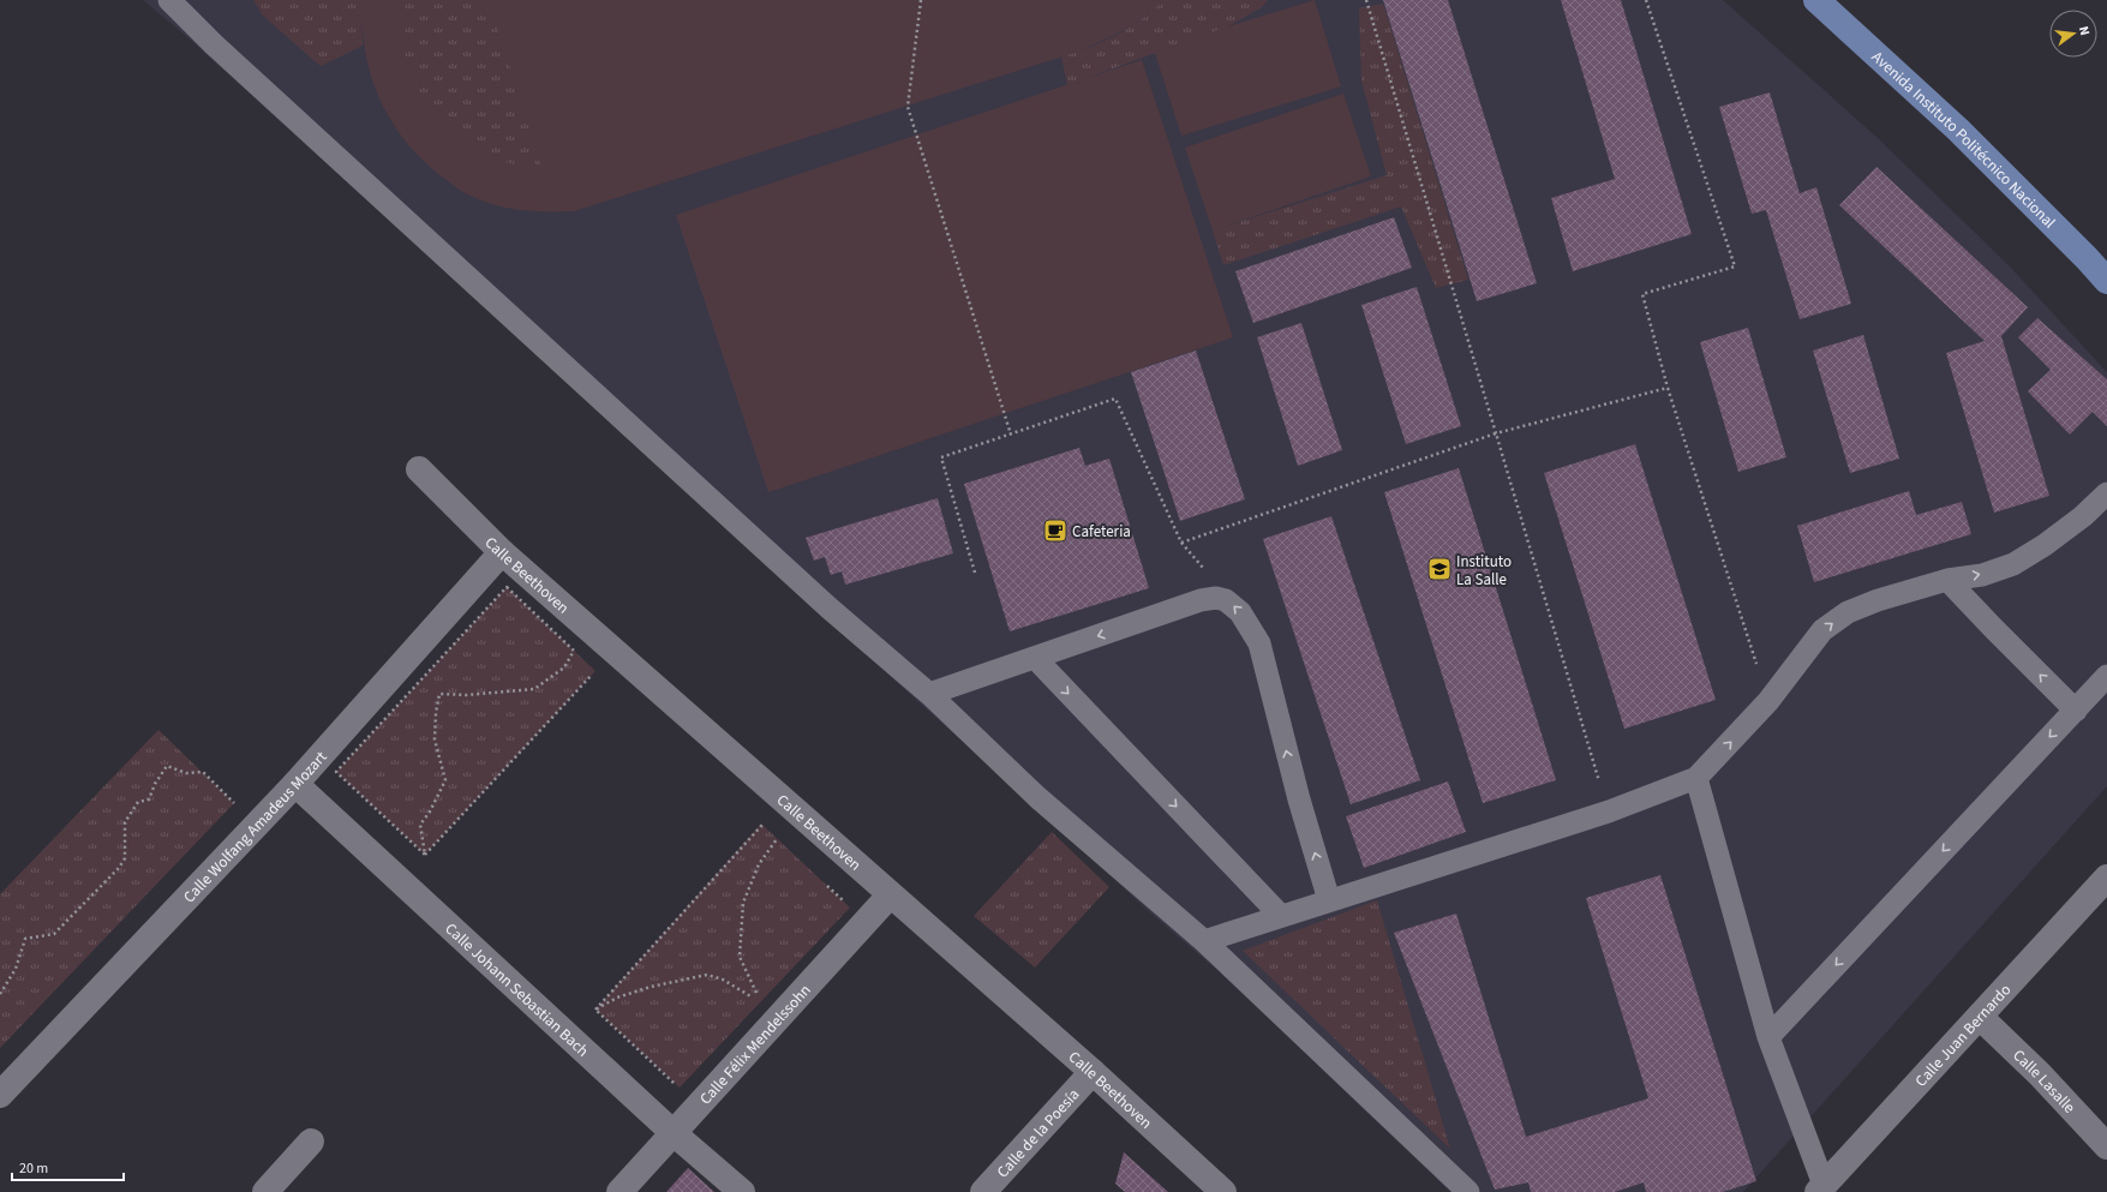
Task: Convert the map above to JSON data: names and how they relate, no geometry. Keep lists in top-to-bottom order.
{
  "streets": {
    "main road": ["Avenida Instituto Politécnico Nacional"],
    "street": [
      "Calle Beethoven",
      "Calle Wolfang Amadeus Mozart",
      "Calle Johann Sebastian Bach",
      "Calle Juan Bernardo",
      "Calle Félix Mendelssohn",
      "Calle Lasalle",
      "Calle de la Poesía"
    ]
  },
  "crossings": [
    ["Calle Beethoven", "Calle Wolfang Amadeus Mozart"],
    ["Calle Beethoven", "Calle Félix Mendelssohn"],
    ["Calle Beethoven", "Calle de la Poesía"],
    ["Calle Wolfang Amadeus Mozart", "Calle Johann Sebastian Bach"],
    ["Calle Johann Sebastian Bach", "Calle Félix Mendelssohn"],
    ["Calle Juan Bernardo", "Calle Lasalle"]
  ],
  "places": {
    "cafe": ["Cafeteria"],
    "school or university": ["Instituto La Salle"]
  },
  "scale_bar": "20 m",
  "north": "right"
}
